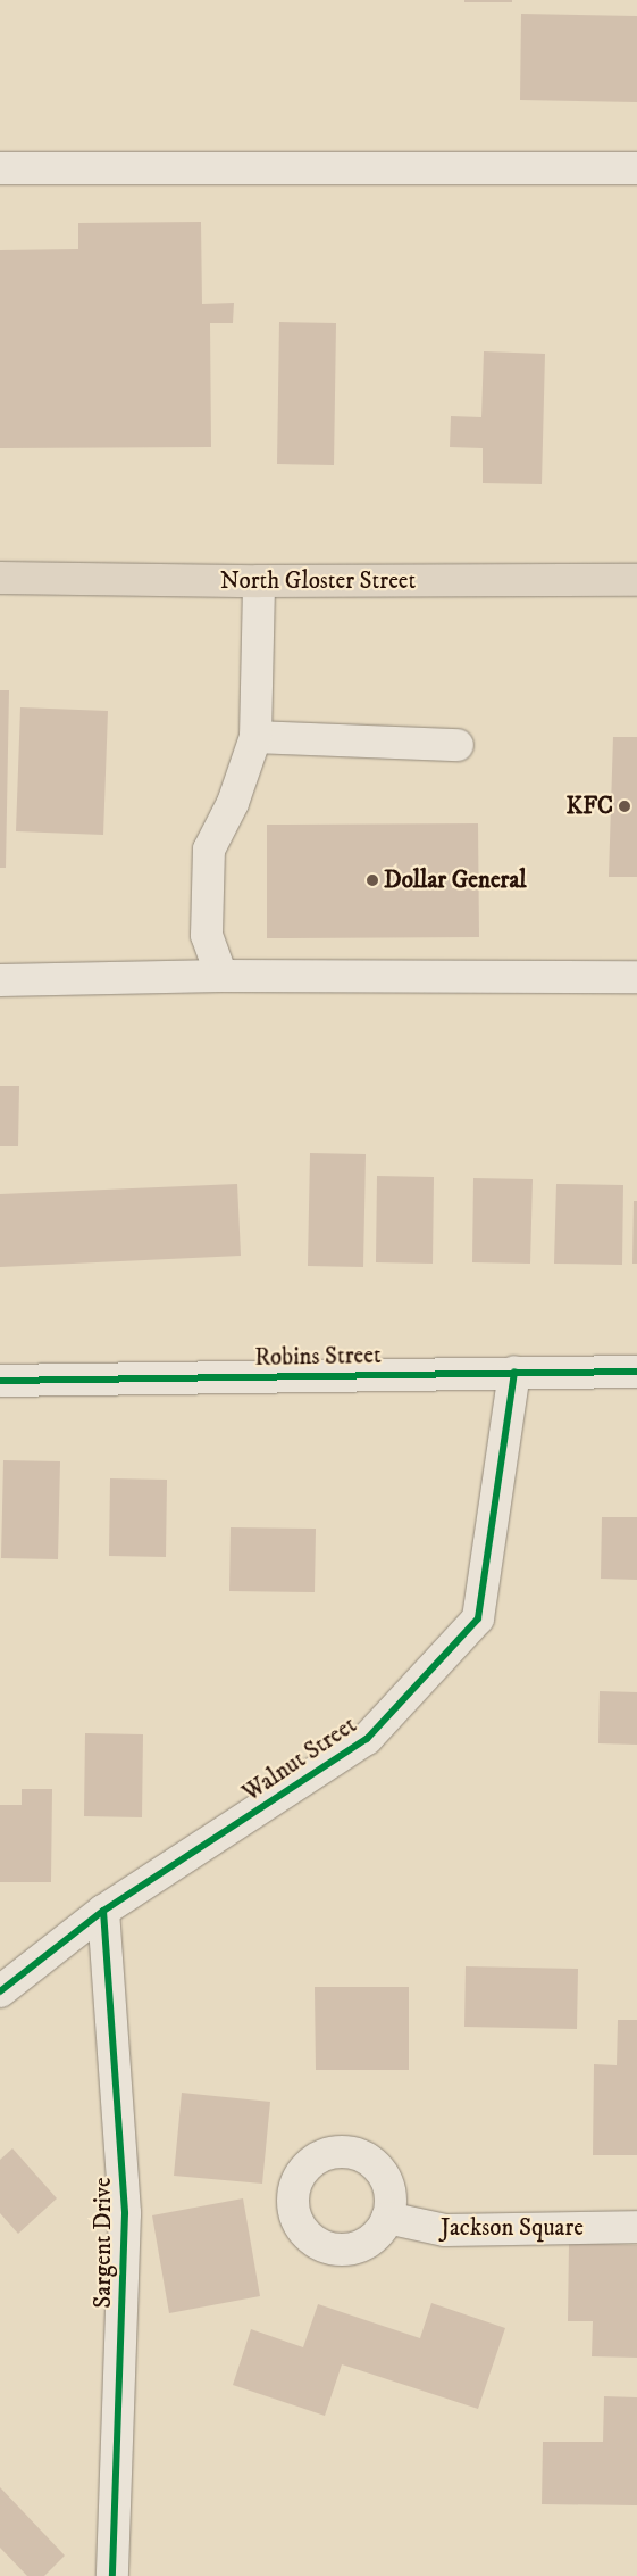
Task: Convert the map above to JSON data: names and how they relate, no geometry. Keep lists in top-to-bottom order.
{
  "streets": {
    "main road": ["North Gloster Street"],
    "street": [
      "Robins Street",
      "Walnut Street",
      "Jackson Square",
      "Sargent Drive"
    ]
  },
  "crossings": [
    ["Robins Street", "Walnut Street"],
    ["Walnut Street", "Sargent Drive"]
  ],
  "places": ["KFC", "Dollar General"]
}
